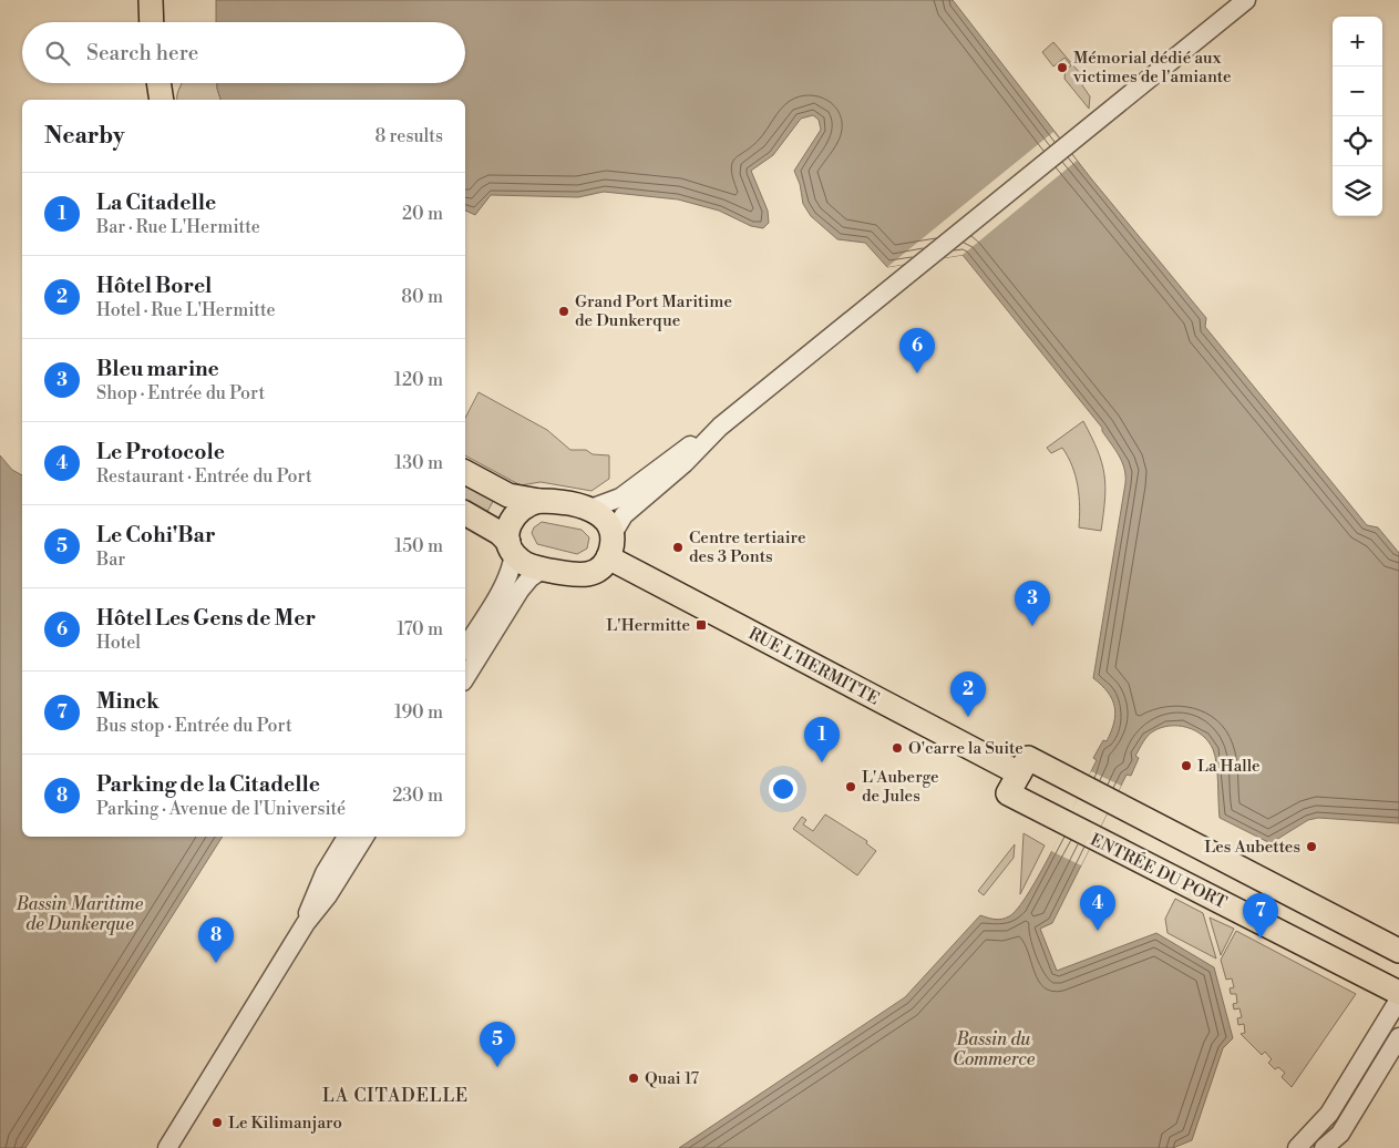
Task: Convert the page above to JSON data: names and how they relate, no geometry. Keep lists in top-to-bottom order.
{
  "streets": {
    "main road": ["RUE L'HERMITTE", "ENTRÉE DU PORT"]
  },
  "crossings": [
    ["RUE L'HERMITTE", "ENTRÉE DU PORT"]
  ],
  "districts": ["LA CITADELLE"],
  "water": ["Bassin Maritime de Dunkerque", "Bassin du Commerce"],
  "places": {
    "other": [
      "Mémorial dédié aux victimes de l'amiante",
      "Grand Port Maritime de Dunkerque",
      "Centre tertiaire des 3 Ponts",
      "O'carre la Suite",
      "La Halle",
      "L'Auberge de Jules",
      "Les Aubettes",
      "Quai 17",
      "Le Kilimanjaro"
    ],
    "transit": ["L'Hermitte"]
  },
  "page": {
    "map_buttons": ["+", "−"],
    "search": "Search here",
    "heading": ["Nearby", "8 results"],
    "list": [
      {
        "mark": "1",
        "name": "La Citadelle",
        "note": "Bar · Rue L'Hermitte",
        "value": "20 m"
      },
      {
        "mark": "2",
        "name": "Hôtel Borel",
        "note": "Hotel · Rue L'Hermitte",
        "value": "80 m"
      },
      {
        "mark": "3",
        "name": "Bleu marine",
        "note": "Shop · Entrée du Port",
        "value": "120 m"
      },
      {
        "mark": "4",
        "name": "Le Protocole",
        "note": "Restaurant · Entrée du Port",
        "value": "130 m"
      },
      {
        "mark": "5",
        "name": "Le Cohi'Bar",
        "note": "Bar",
        "value": "150 m"
      },
      {
        "mark": "6",
        "name": "Hôtel Les Gens de Mer",
        "note": "Hotel",
        "value": "170 m"
      },
      {
        "mark": "7",
        "name": "Minck",
        "note": "Bus stop · Entrée du Port",
        "value": "190 m"
      },
      {
        "mark": "8",
        "name": "Parking de la Citadelle",
        "note": "Parking · Avenue de l'Université",
        "value": "230 m"
      }
    ],
    "pins": [
      "6",
      "3",
      "2",
      "1",
      "4",
      "7",
      "8",
      "5"
    ]
  }
}
